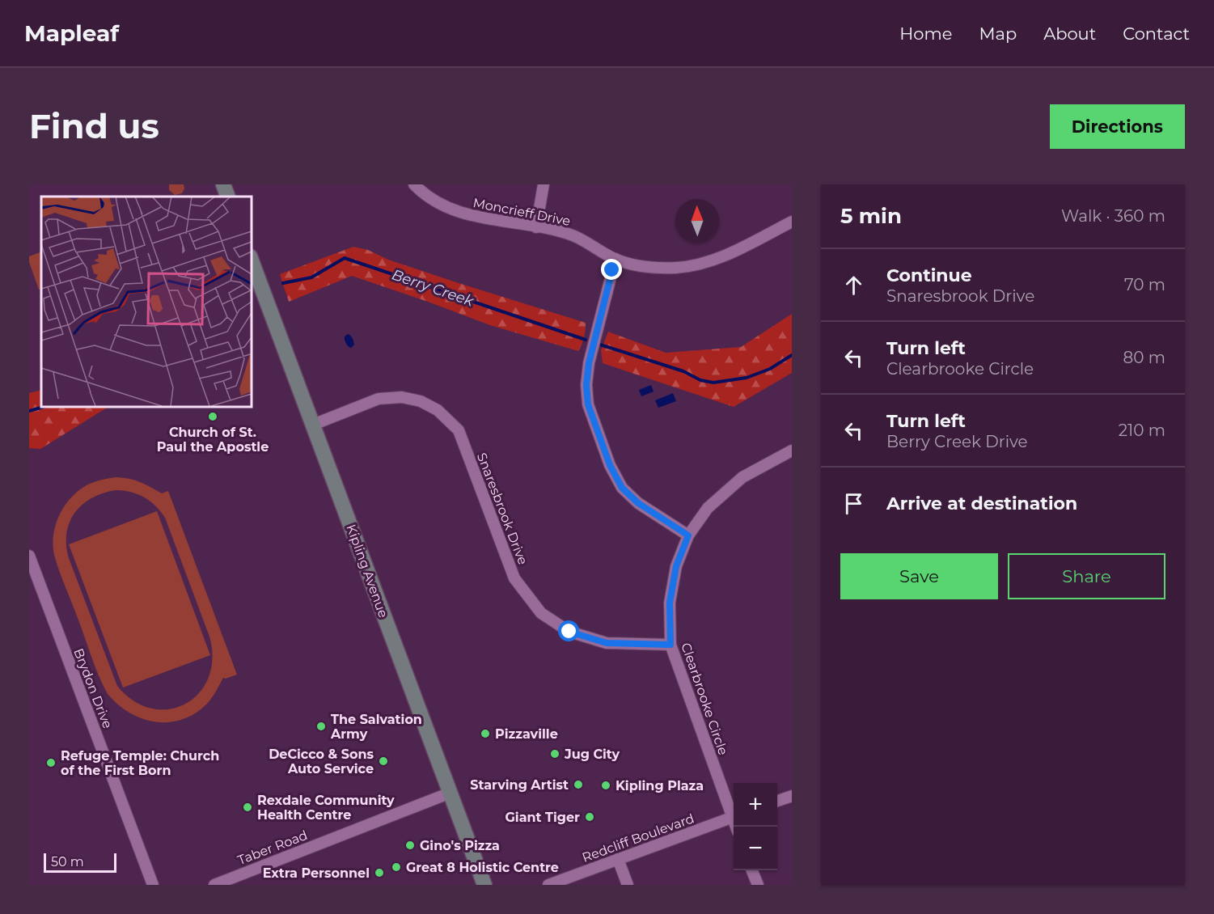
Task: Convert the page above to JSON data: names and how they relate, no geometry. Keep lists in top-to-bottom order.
{
  "streets": {
    "main road": ["Kipling Avenue"],
    "street": [
      "Moncrieff Drive",
      "Snaresbrook Drive",
      "Brydon Drive",
      "Clearbrooke Circle",
      "Redcliff Boulevard",
      "Taber Road"
    ]
  },
  "crossings": [
    ["Snaresbrook Drive", "Kipling Avenue"],
    ["Snaresbrook Drive", "Clearbrooke Circle"],
    ["Kipling Avenue", "Taber Road"]
  ],
  "water": ["Berry Creek"],
  "places": [
    "Church of St. Paul the Apostle",
    "The Salvation Army",
    "Pizzaville",
    "Jug City",
    "DeCicco & Sons Auto Service",
    "Refuge Temple: Church of the First Born",
    "Starving Artist",
    "Kipling Plaza",
    "Rexdale Community Health Centre",
    "Giant Tiger",
    "Gino's Pizza",
    "Great 8 Holistic Centre",
    "Extra Personnel"
  ],
  "scale_bar": "50 m",
  "north": "top",
  "page": {
    "header": "Mapleaf",
    "nav": [
      "Home",
      "Map",
      "About",
      "Contact"
    ],
    "buttons": [
      "Directions",
      ["Save", "Share"]
    ],
    "title": "Find us",
    "heading": ["5 min", "Walk · 360 m"],
    "list": [
      ["Continue", "Snaresbrook Drive", "70 m"],
      ["Turn left", "Clearbrooke Circle", "80 m"],
      ["Turn left", "Berry Creek Drive", "210 m"],
      "Arrive at destination"
    ],
    "map_buttons": ["+", "−"],
    "scale": "50 m"
  }
}
